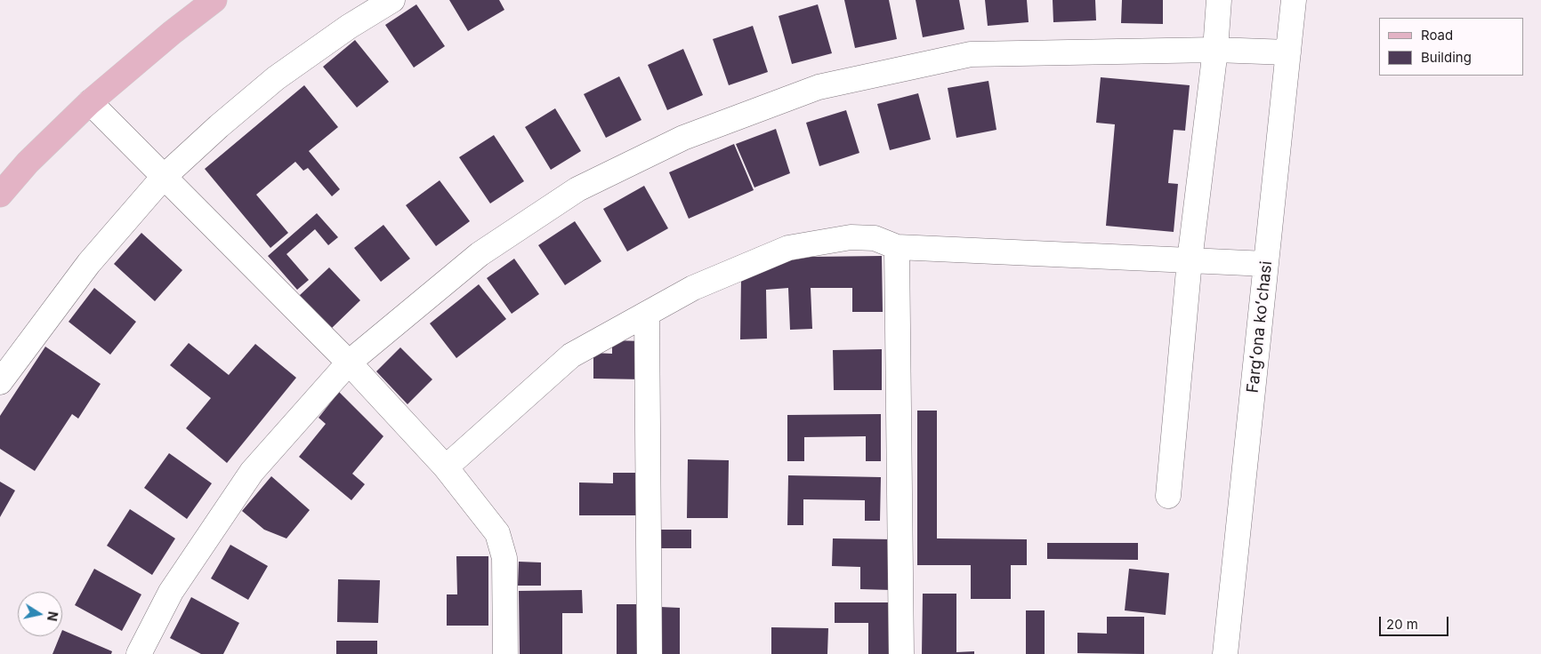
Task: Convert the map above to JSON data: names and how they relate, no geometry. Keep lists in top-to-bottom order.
{
  "streets": {
    "street": ["Fargʻona koʻchasi"]
  },
  "legend": ["Road", "Building"],
  "scale_bar": "20 m",
  "north": "right"
}
